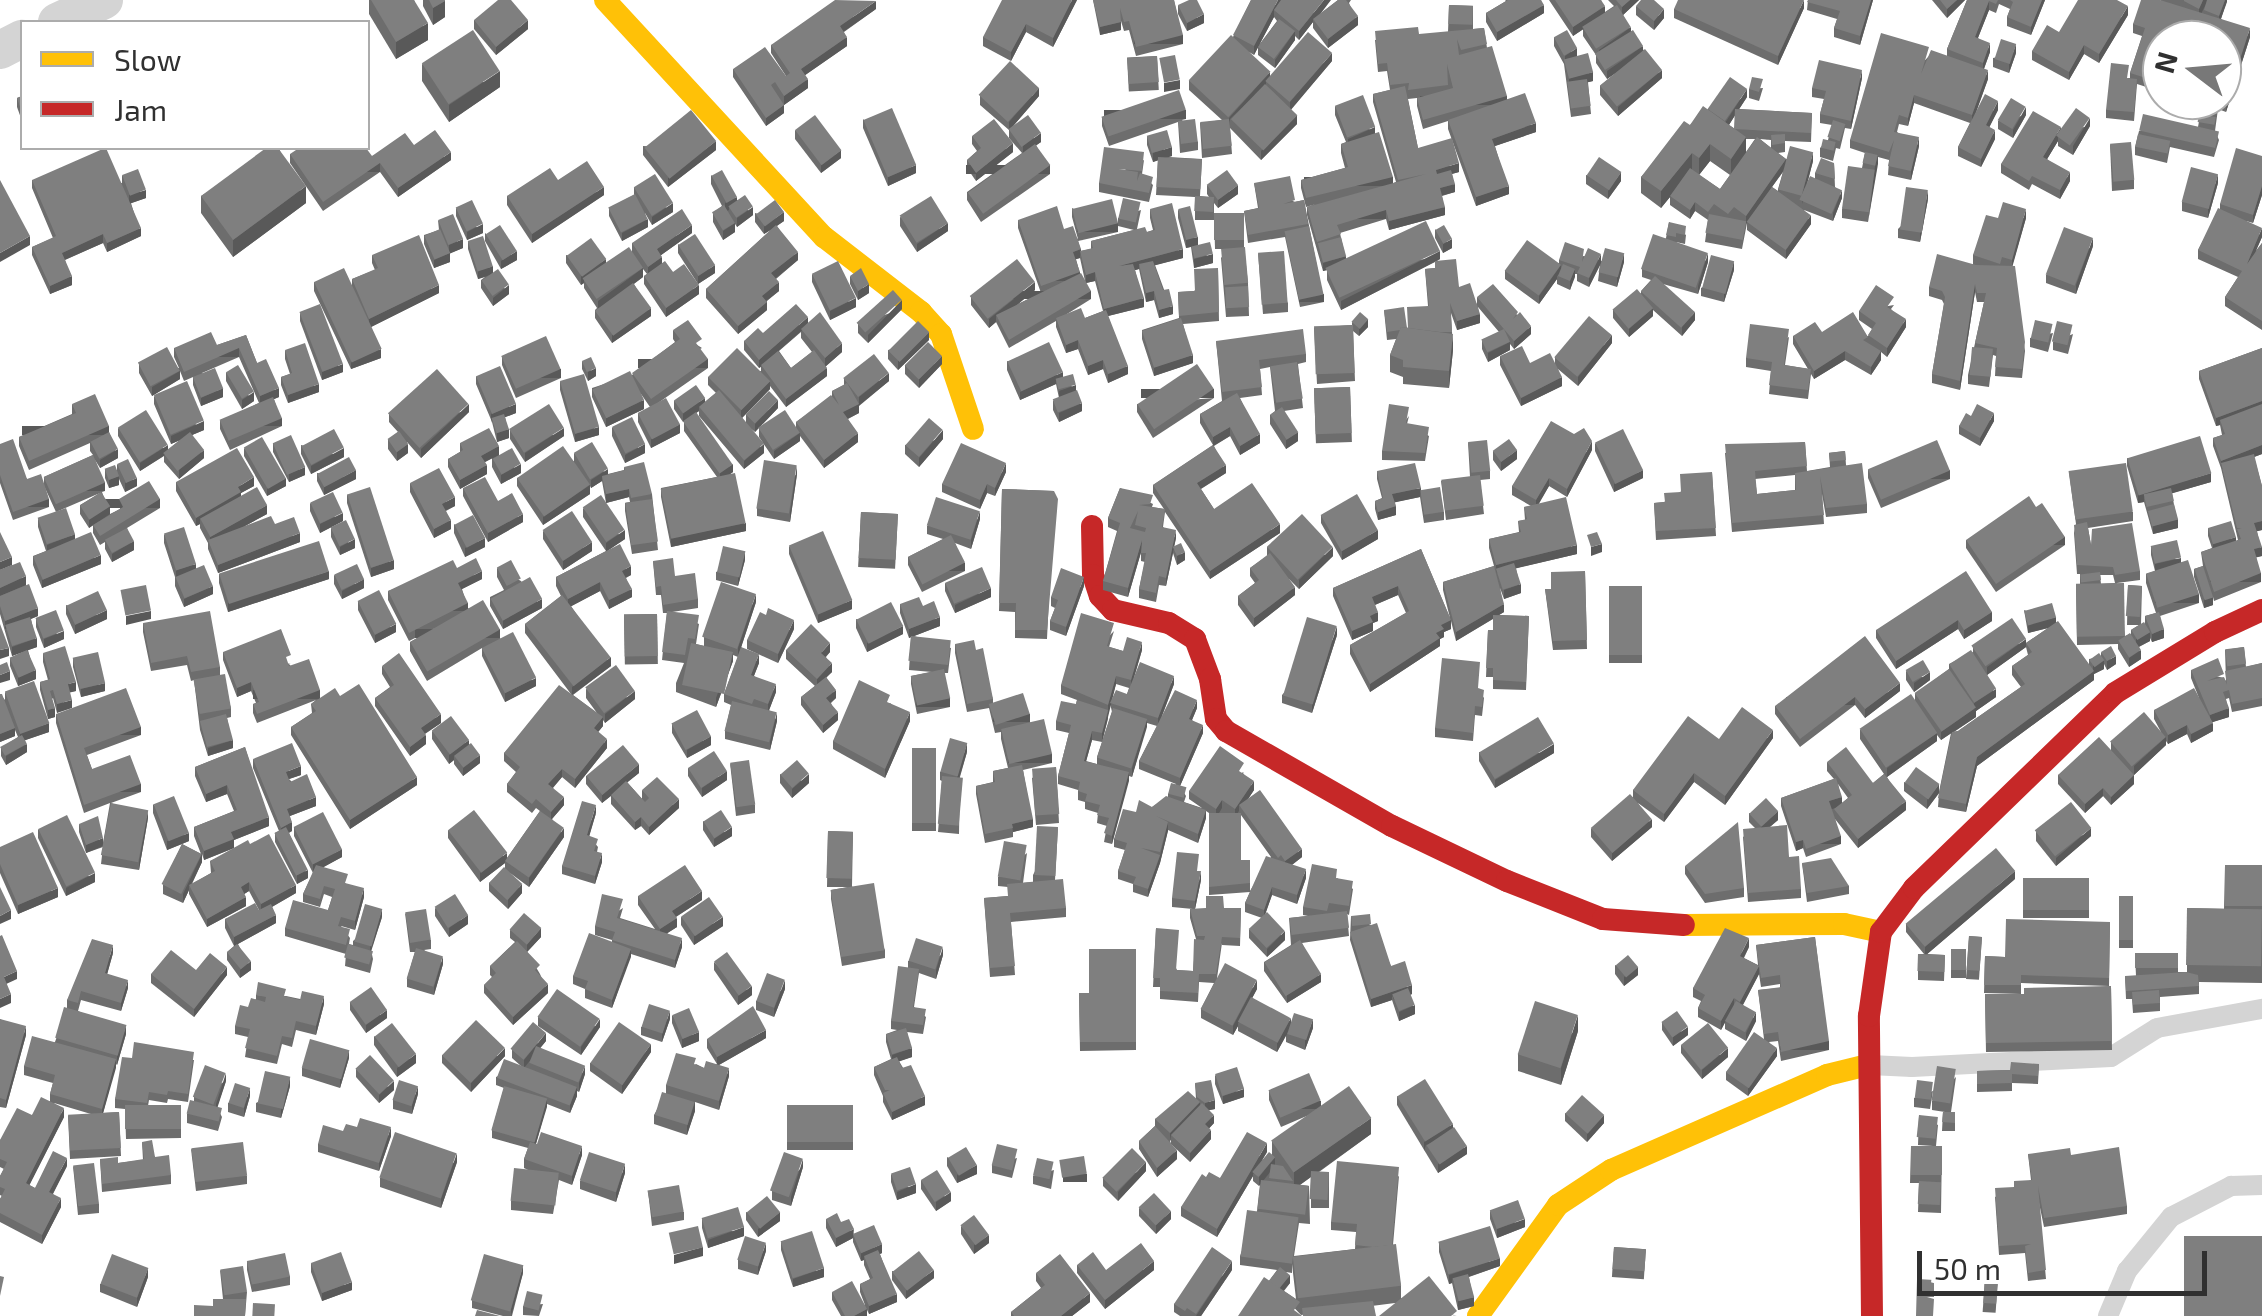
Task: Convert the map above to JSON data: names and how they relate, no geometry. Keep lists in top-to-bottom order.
{
  "legend": ["Slow", "Jam"],
  "scale_bar": "50 m",
  "north": "left"
}
